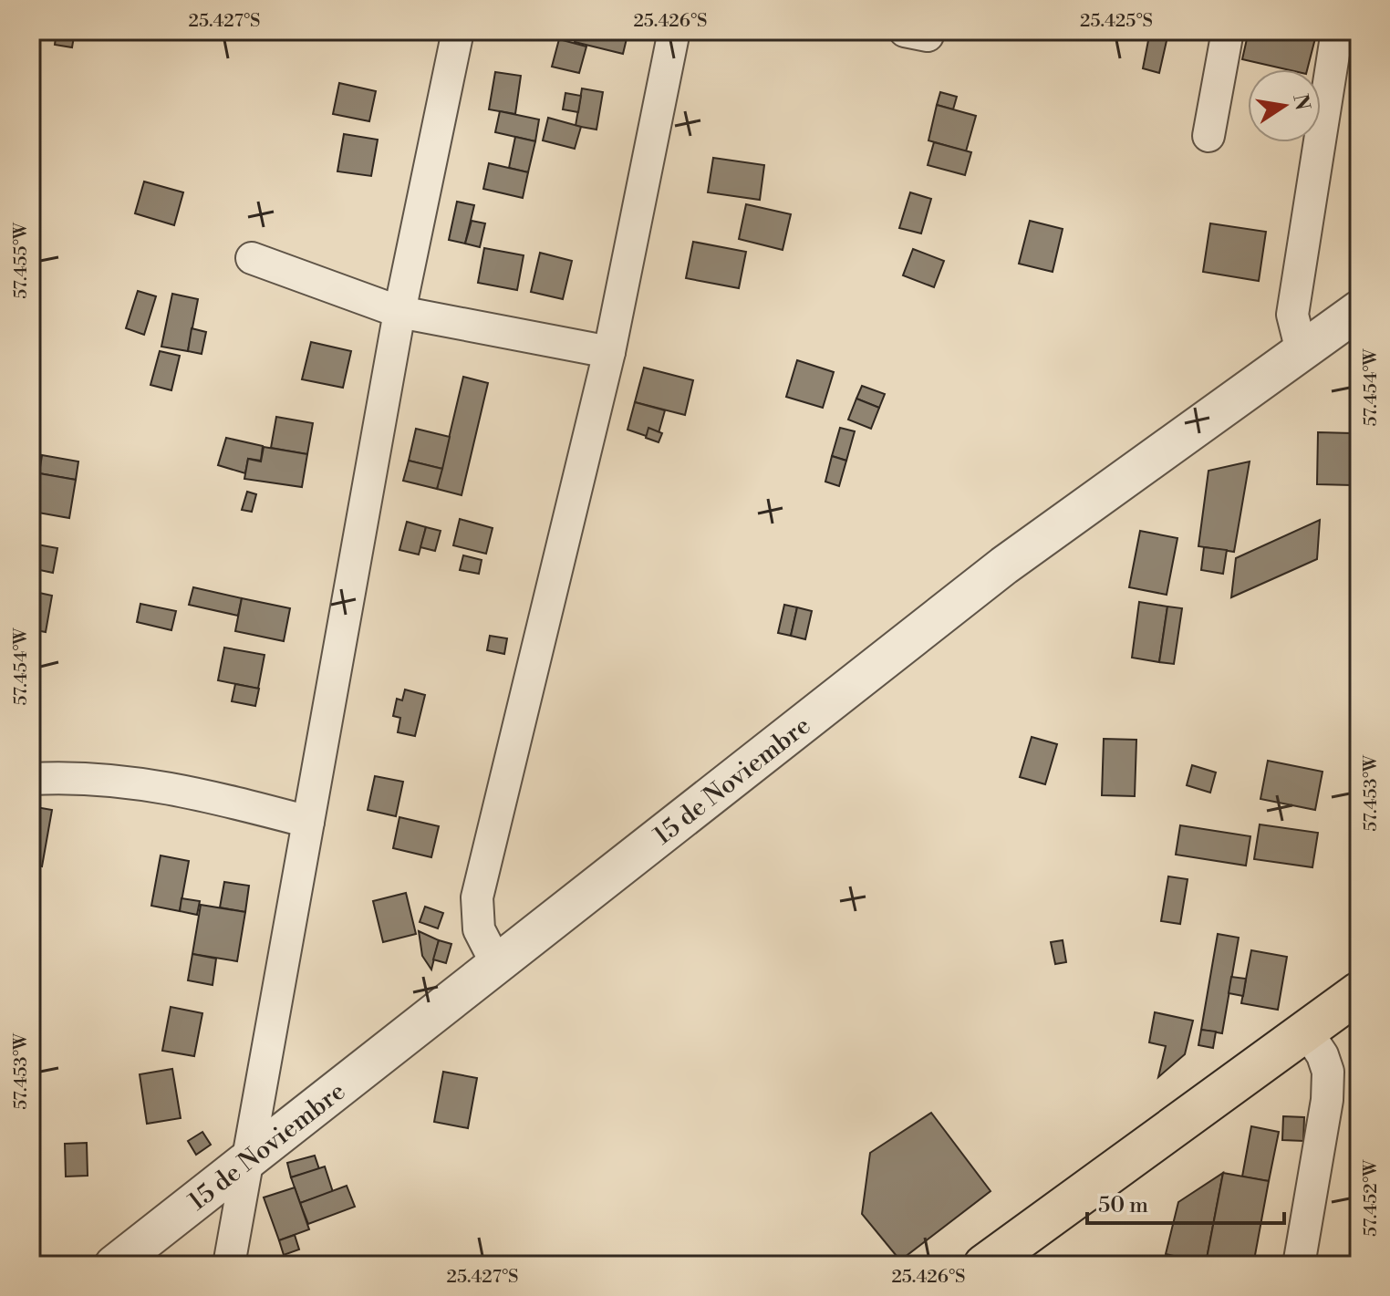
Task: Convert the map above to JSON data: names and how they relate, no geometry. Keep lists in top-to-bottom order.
{
  "streets": {
    "street": ["15 de Noviembre"]
  },
  "scale_bar": "50 m",
  "north": "right",
  "coordinates": [
    "25.427°S",
    "25.426°S",
    "25.425°S",
    "57.455°W",
    "57.454°W",
    "57.453°W",
    "57.452°W"
  ]
}
